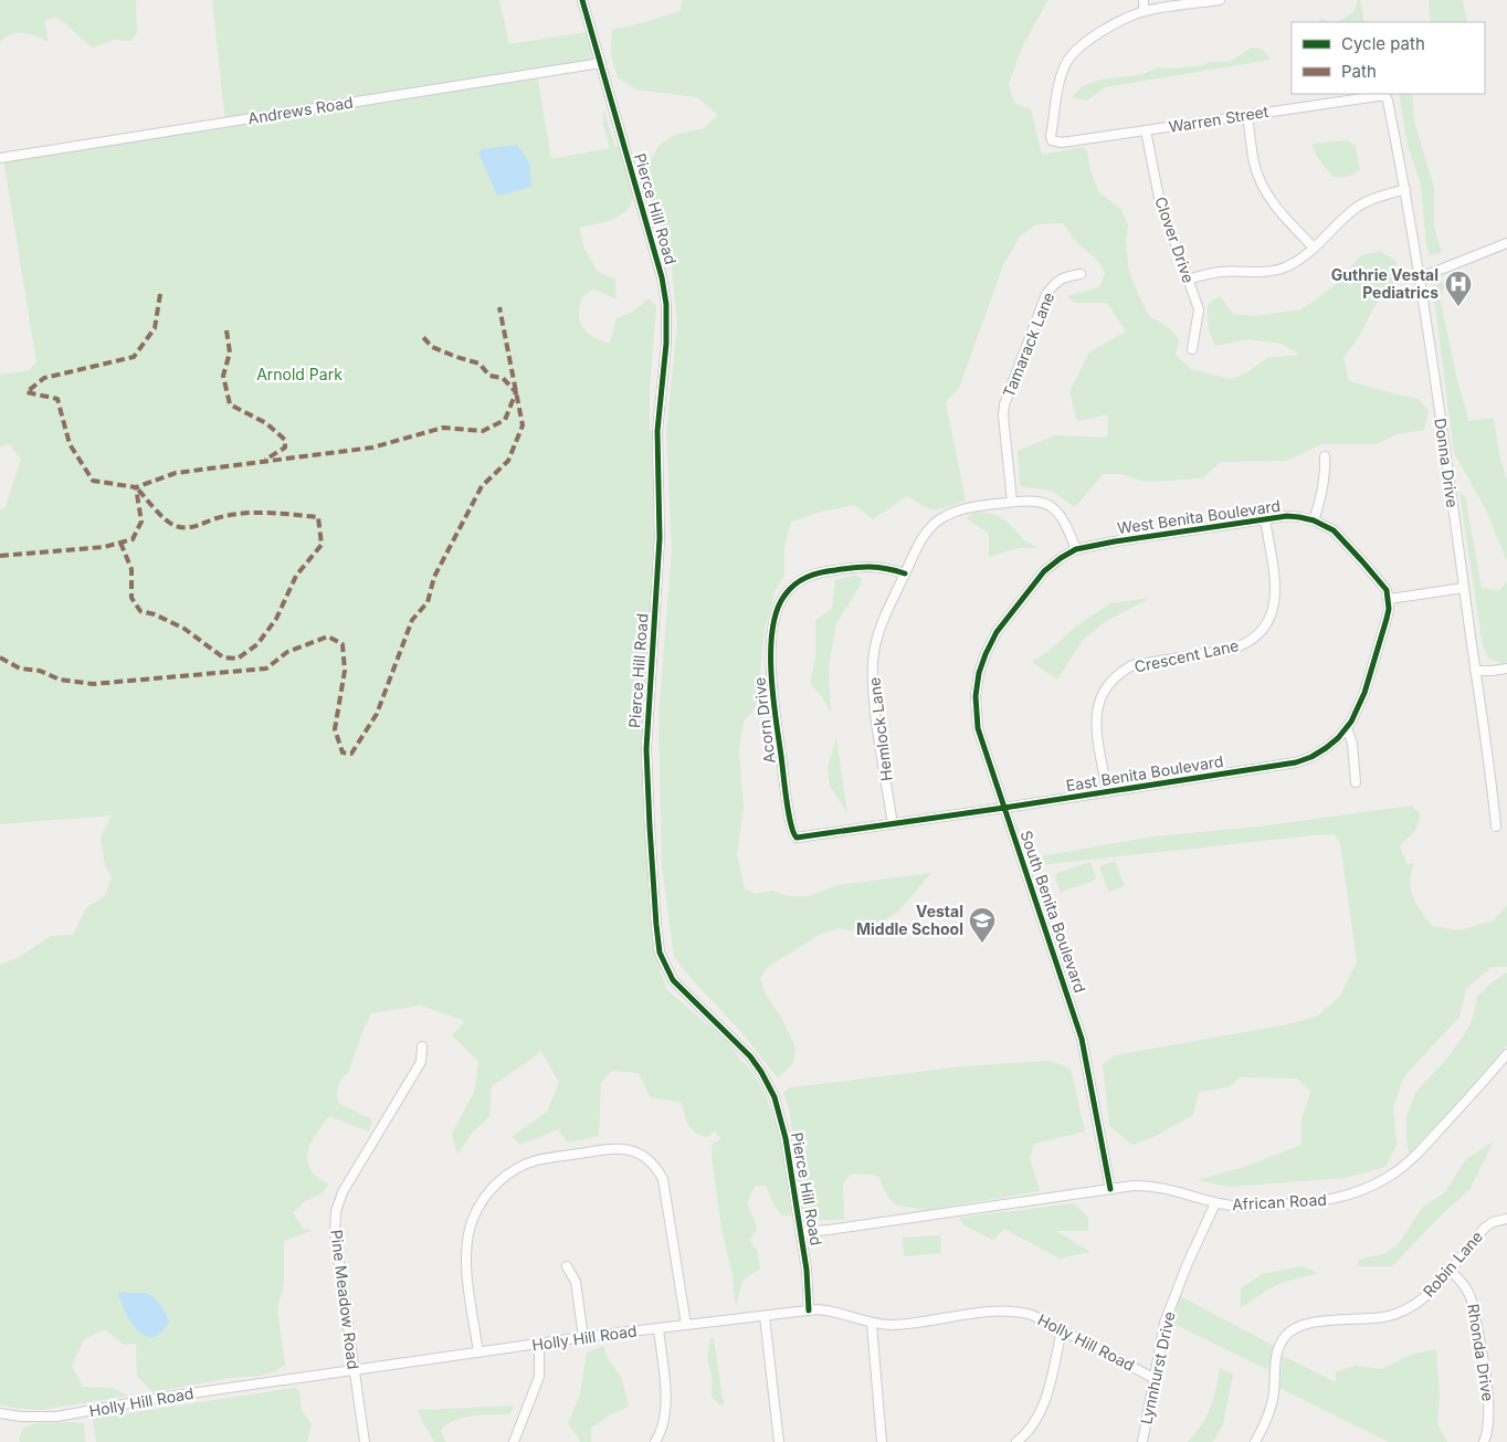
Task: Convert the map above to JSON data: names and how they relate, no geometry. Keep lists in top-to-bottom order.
{
  "streets": {
    "street": [
      "Andrews Road",
      "Warren Street",
      "Pierce Hill Road",
      "Clover Drive",
      "Tamarack Lane",
      "Donna Drive",
      "West Benita Boulevard",
      "Crescent Lane",
      "Acorn Drive",
      "Hemlock Lane",
      "East Benita Boulevard",
      "South Benita Boulevard",
      "African Road",
      "Robin Lane",
      "Pine Meadow Road",
      "Holly Hill Road",
      "Rhonda Drive",
      "Lynnhurst Drive"
    ]
  },
  "crossings": [
    ["Andrews Road", "Pierce Hill Road"],
    ["Warren Street", "Clover Drive"],
    ["Warren Street", "Donna Drive"],
    ["Pierce Hill Road", "African Road"],
    ["Pierce Hill Road", "Holly Hill Road"],
    ["Tamarack Lane", "Hemlock Lane"],
    ["West Benita Boulevard", "Crescent Lane"],
    ["West Benita Boulevard", "Hemlock Lane"],
    ["West Benita Boulevard", "East Benita Boulevard"],
    ["West Benita Boulevard", "South Benita Boulevard"],
    ["Crescent Lane", "East Benita Boulevard"],
    ["Acorn Drive", "Hemlock Lane"],
    ["Acorn Drive", "East Benita Boulevard"],
    ["Hemlock Lane", "East Benita Boulevard"],
    ["Hemlock Lane", "South Benita Boulevard"],
    ["East Benita Boulevard", "South Benita Boulevard"],
    ["South Benita Boulevard", "African Road"],
    ["African Road", "Lynnhurst Drive"],
    ["Robin Lane", "Rhonda Drive"],
    ["Pine Meadow Road", "Holly Hill Road"],
    ["Holly Hill Road", "Lynnhurst Drive"]
  ],
  "parks": ["Arnold Park"],
  "places": {
    "hospital": ["Guthrie Vestal Pediatrics"],
    "school or university": ["Vestal Middle School"]
  },
  "legend": ["Cycle path", "Path"]
}
